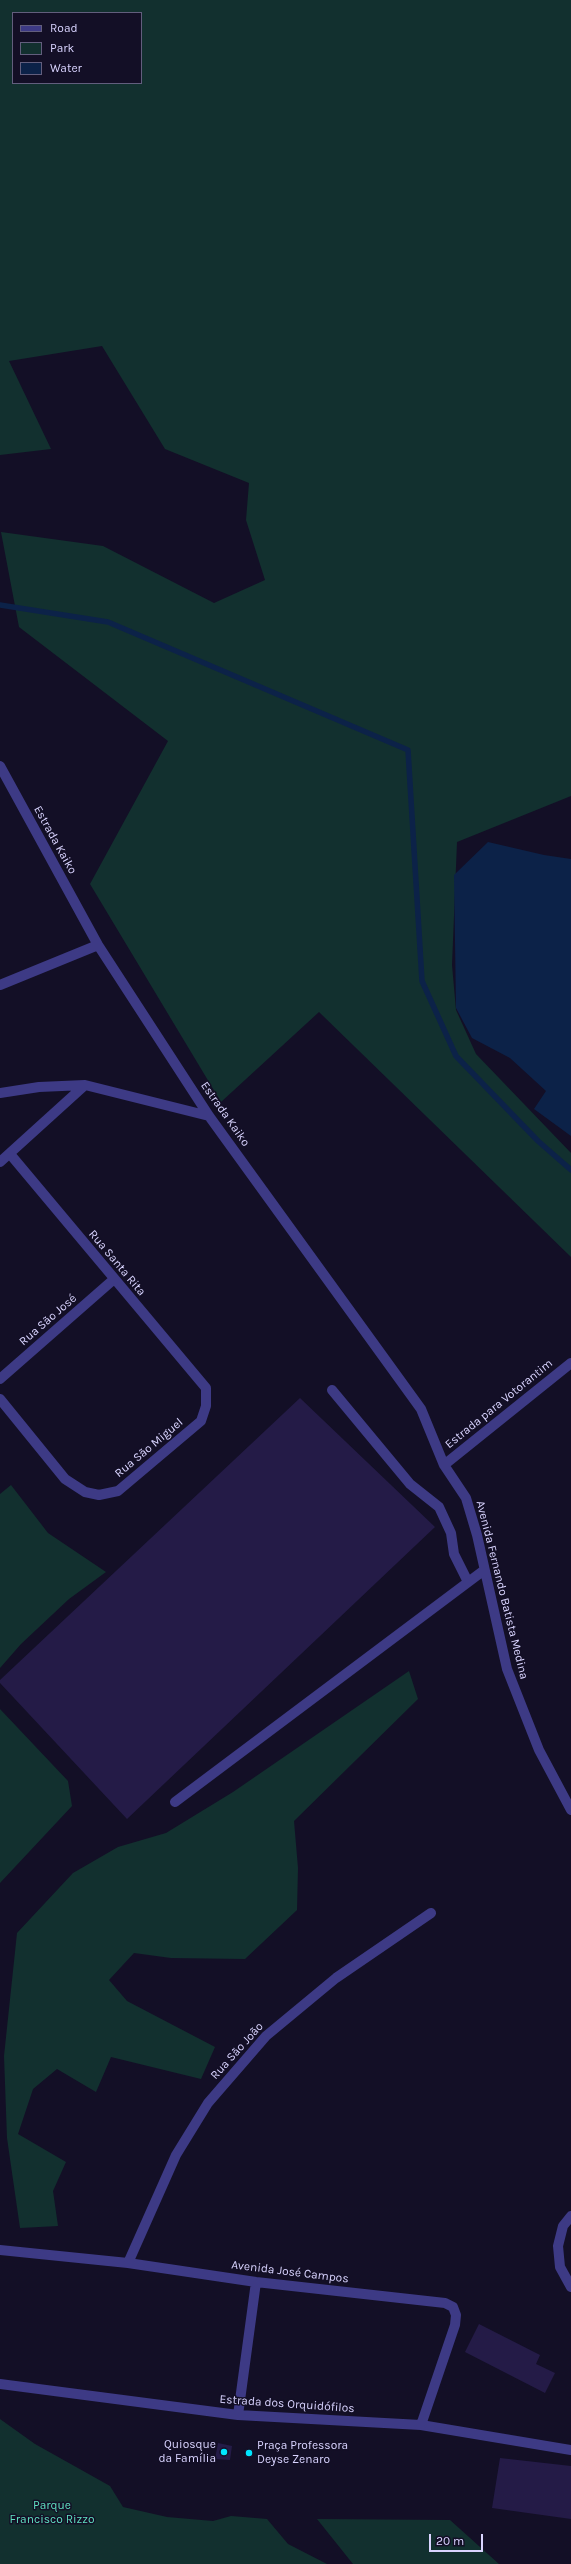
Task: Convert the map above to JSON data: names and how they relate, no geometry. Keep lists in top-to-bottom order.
{
  "streets": {
    "street": [
      "Estrada Kaiko",
      "Rua Santa Rita",
      "Rua São José",
      "Estrada para Votorantim",
      "Rua São Miguel",
      "Avenida Fernando Batista Medina",
      "Rua São João",
      "Avenida José Campos",
      "Estrada dos Orquidófilos"
    ]
  },
  "crossings": [
    ["Estrada Kaiko", "Estrada para Votorantim"],
    ["Estrada Kaiko", "Avenida Fernando Batista Medina"],
    ["Rua Santa Rita", "Rua São José"],
    ["Rua Santa Rita", "Rua São Miguel"],
    ["Estrada para Votorantim", "Avenida Fernando Batista Medina"],
    ["Rua São João", "Avenida José Campos"],
    ["Avenida José Campos", "Estrada dos Orquidófilos"]
  ],
  "parks": ["Parque Francisco Rizzo"],
  "places": ["Quiosque da Família", "Praça Professora Deyse Zenaro"],
  "legend": ["Road", "Park", "Water"],
  "scale_bar": "20 m"
}
